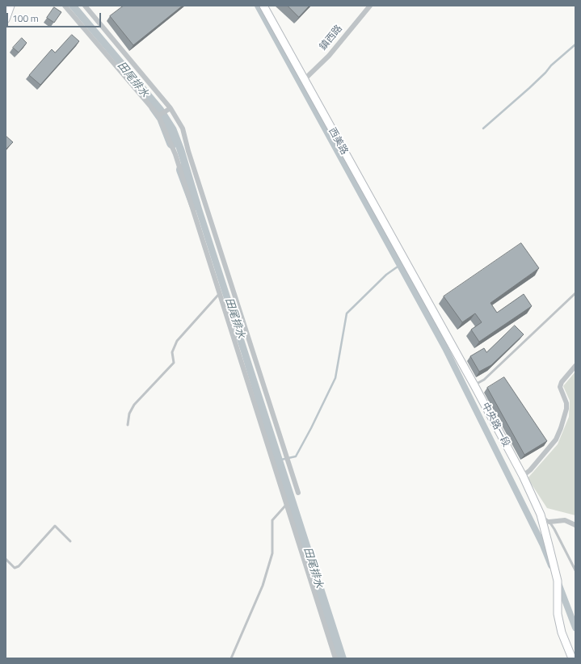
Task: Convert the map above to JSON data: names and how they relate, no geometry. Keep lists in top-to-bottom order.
{
  "streets": {
    "street": ["鎮西路", "西美路", "中央路一段"]
  },
  "crossings": [
    ["鎮西路", "西美路"],
    ["西美路", "中央路一段"]
  ],
  "water": ["田尾排水"],
  "scale_bar": "100 m"
}
